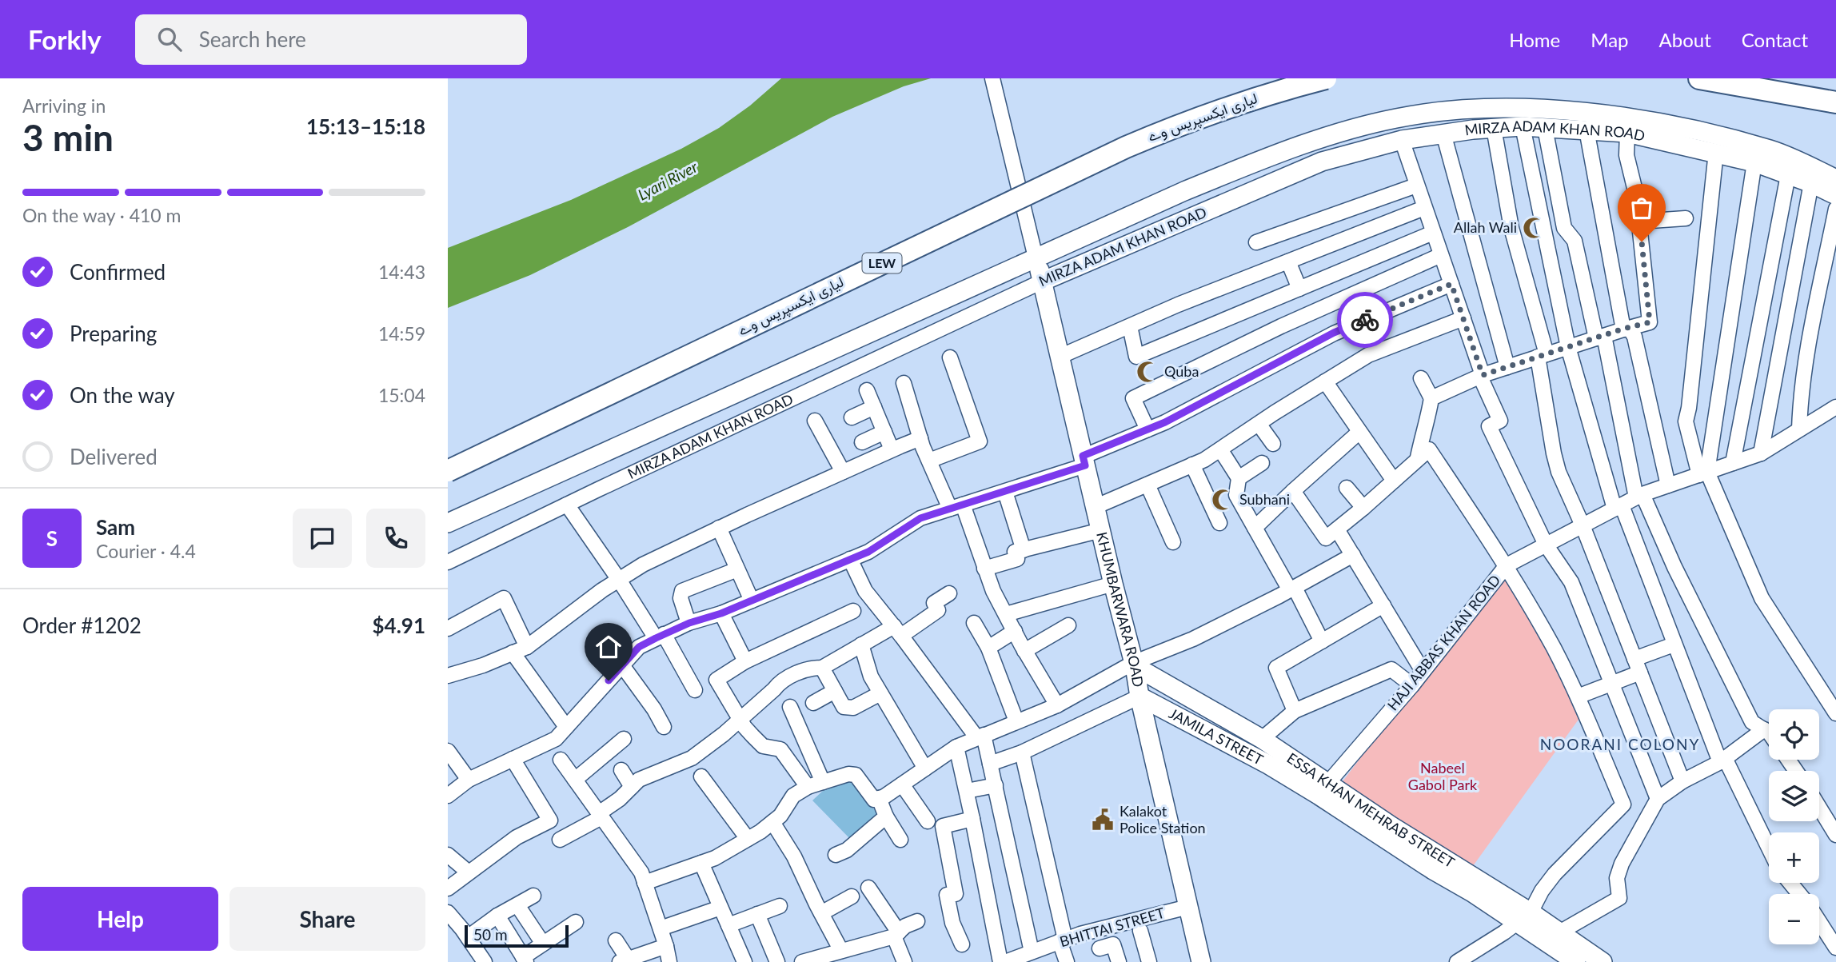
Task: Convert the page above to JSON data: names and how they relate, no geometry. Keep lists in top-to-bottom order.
{
  "streets": {
    "highway": ["لیاری ایکسپریس وے", "LEW"],
    "main road": [
      "MIRZA ADAM KHAN ROAD",
      "KHUMBARWARA ROAD",
      "JAMILA STREET",
      "ESSA KHAN MEHRAB STREET"
    ],
    "street": ["HAJI ABBAS KHAN ROAD", "BHITTAI STREET"]
  },
  "crossings": [
    ["MIRZA ADAM KHAN ROAD", "KHUMBARWARA ROAD"],
    ["KHUMBARWARA ROAD", "JAMILA STREET"],
    ["KHUMBARWARA ROAD", "ESSA KHAN MEHRAB STREET"],
    ["KHUMBARWARA ROAD", "BHITTAI STREET"],
    ["HAJI ABBAS KHAN ROAD", "JAMILA STREET"],
    ["HAJI ABBAS KHAN ROAD", "ESSA KHAN MEHRAB STREET"],
    ["JAMILA STREET", "ESSA KHAN MEHRAB STREET"]
  ],
  "districts": ["NOORANI COLONY"],
  "water": ["Lyari River"],
  "parks": ["Nabeel Gabol Park"],
  "places": {
    "mosque": ["Allah Wali", "Quba", "Subhani"],
    "public building": ["Kalakot Police Station"]
  },
  "scale_bar": "50 m",
  "page": {
    "header": "Forkly",
    "search": "Search here",
    "nav": [
      "Home",
      "Map",
      "About",
      "Contact"
    ],
    "heading": ["3 min", "Arriving in", "15:13–15:18"],
    "panel": [
      "Sam",
      "Courier · 4.4",
      "Order #1202",
      "$4.91"
    ],
    "bar": "On the way · 410 m",
    "list": [
      ["Confirmed", "14:43"],
      ["Preparing", "14:59"],
      ["On the way", "15:04"],
      "Delivered"
    ],
    "round": "S",
    "map_buttons": ["+", "−"],
    "buttons": ["Help", "Share"],
    "scale": "50 m"
  }
}
